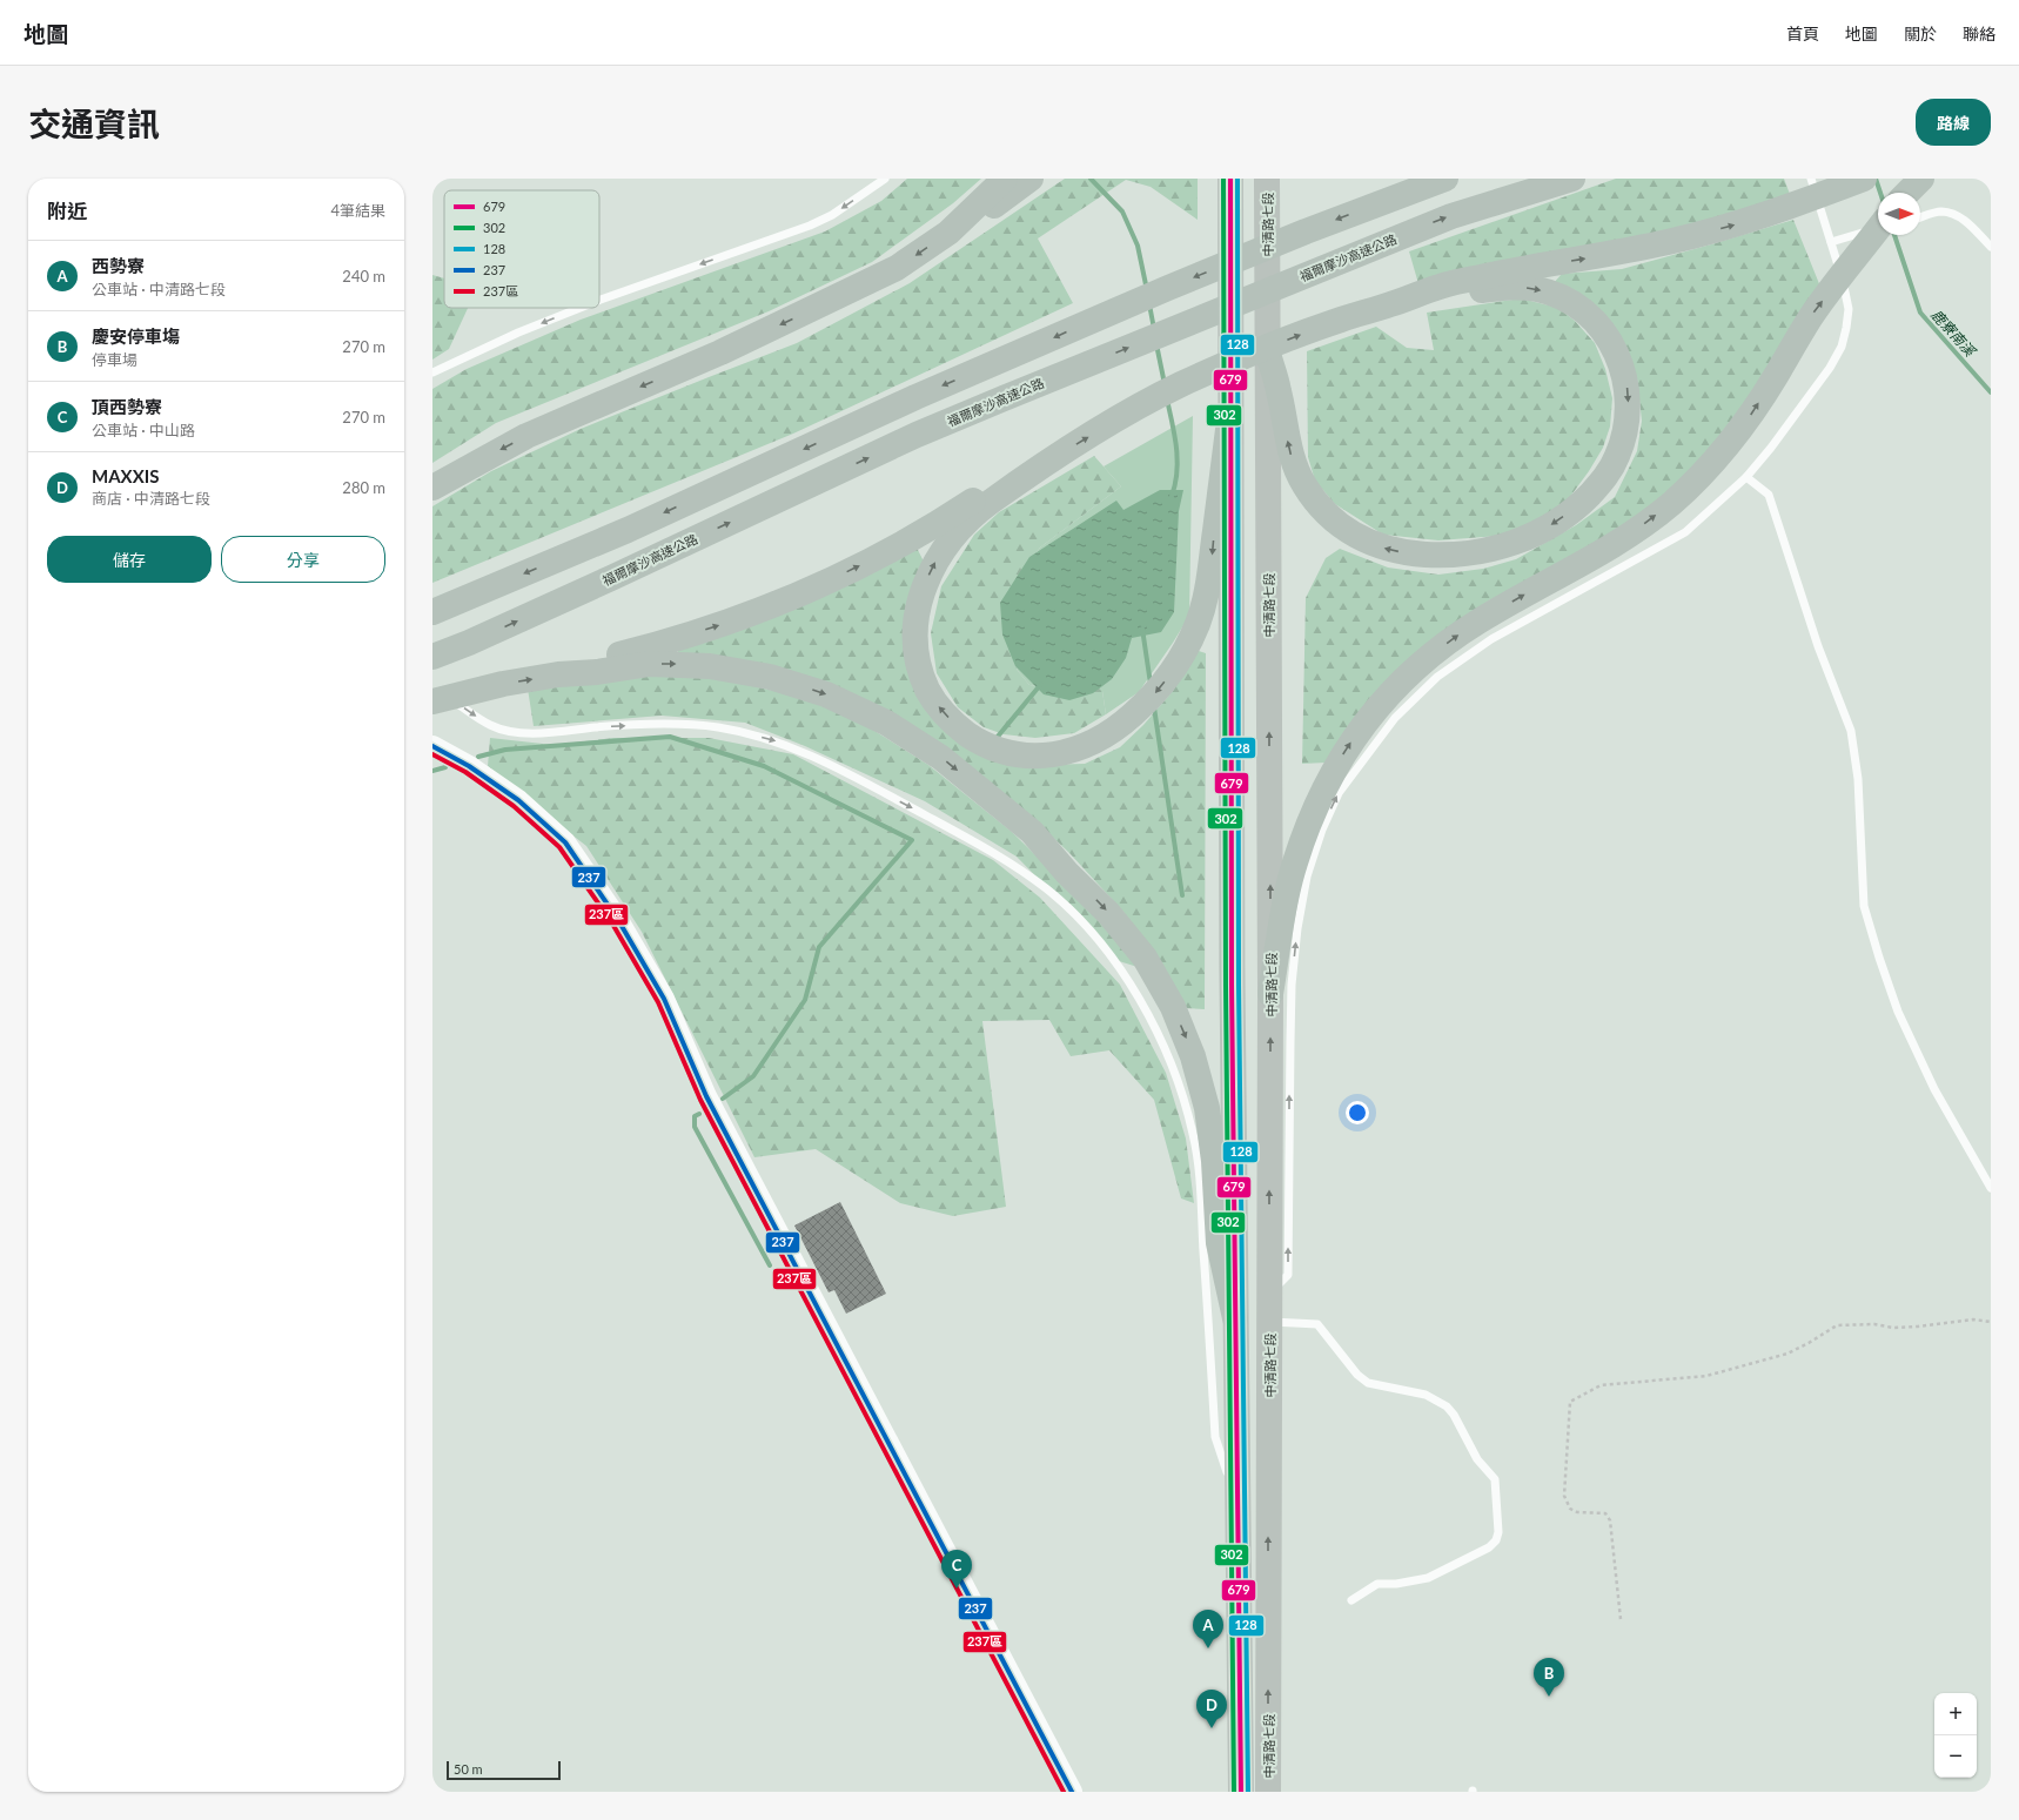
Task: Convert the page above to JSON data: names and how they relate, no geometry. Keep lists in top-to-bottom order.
{
  "streets": {
    "highway": ["福爾摩沙高速公路"],
    "main road": ["中清路七段"]
  },
  "water": ["鹿寮南溪"],
  "lines": [
    "transit line 679",
    "transit line 302",
    "transit line 128",
    "transit line 237",
    "transit line 237區"
  ],
  "legend": [
    "679",
    "302",
    "128",
    "237",
    "237區"
  ],
  "scale_bar": "50 m",
  "north": "right",
  "page": {
    "header": "地圖",
    "nav": [
      "首頁",
      "地圖",
      "關於",
      "聯絡"
    ],
    "title": "交通資訊",
    "buttons": [
      "路線",
      ["儲存", "分享"]
    ],
    "heading": ["附近", "4筆結果"],
    "list": [
      {
        "mark": "A",
        "name": "西勢寮",
        "note": "公車站 · 中清路七段",
        "value": "240 m"
      },
      {
        "mark": "B",
        "name": "慶安停車塲",
        "note": "停車場",
        "value": "270 m"
      },
      {
        "mark": "C",
        "name": "頂西勢寮",
        "note": "公車站 · 中山路",
        "value": "270 m"
      },
      {
        "mark": "D",
        "name": "MAXXIS",
        "note": "商店 · 中清路七段",
        "value": "280 m"
      }
    ],
    "pins": [
      "C",
      "A",
      "B",
      "D"
    ],
    "map_buttons": ["+", "−"],
    "scale": "50 m"
  }
}
